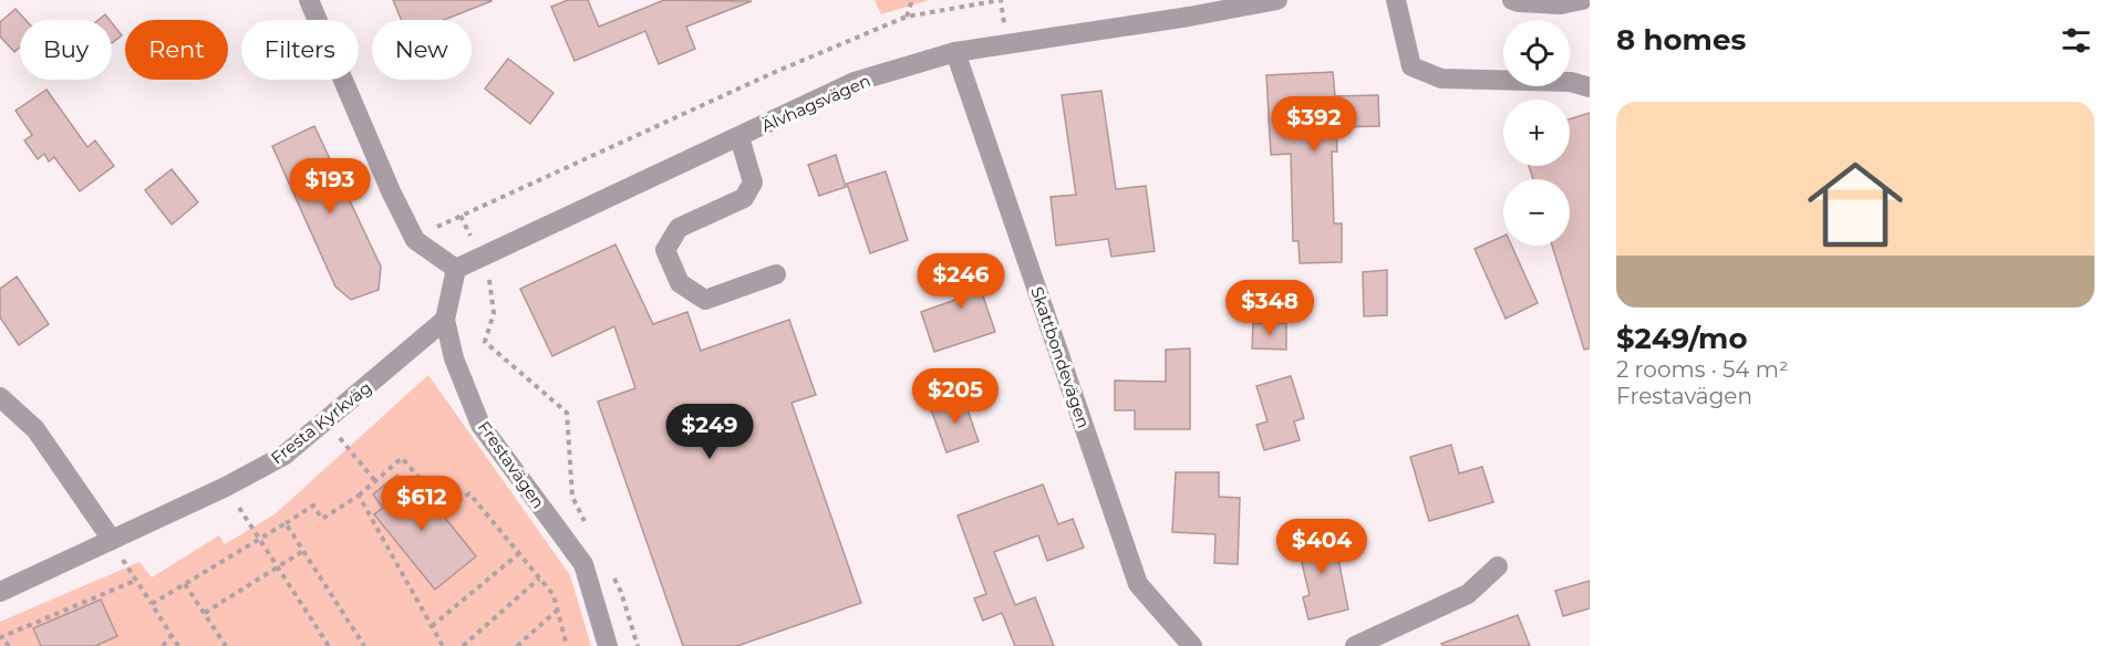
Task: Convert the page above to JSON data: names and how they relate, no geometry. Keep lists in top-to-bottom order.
{
  "streets": {
    "street": [
      "Älvhagsvägen",
      "Skattbondevägen",
      "Fresta Kyrkväg",
      "Frestavägen"
    ]
  },
  "crossings": [
    ["Älvhagsvägen", "Skattbondevägen"],
    ["Älvhagsvägen", "Frestavägen"],
    ["Fresta Kyrkväg", "Frestavägen"]
  ],
  "page": {
    "heading": "8 homes",
    "map_buttons": ["+", "−"],
    "chip": [
      "Buy",
      "Rent",
      "Filters",
      "New"
    ],
    "list": [
      {
        "name": "$249/mo",
        "note": "2 rooms · 54 m² · Frestavägen"
      }
    ],
    "price": [
      "$392",
      "$193",
      "$246",
      "$348",
      "$205",
      "$249",
      "$612",
      "$404"
    ]
  }
}
